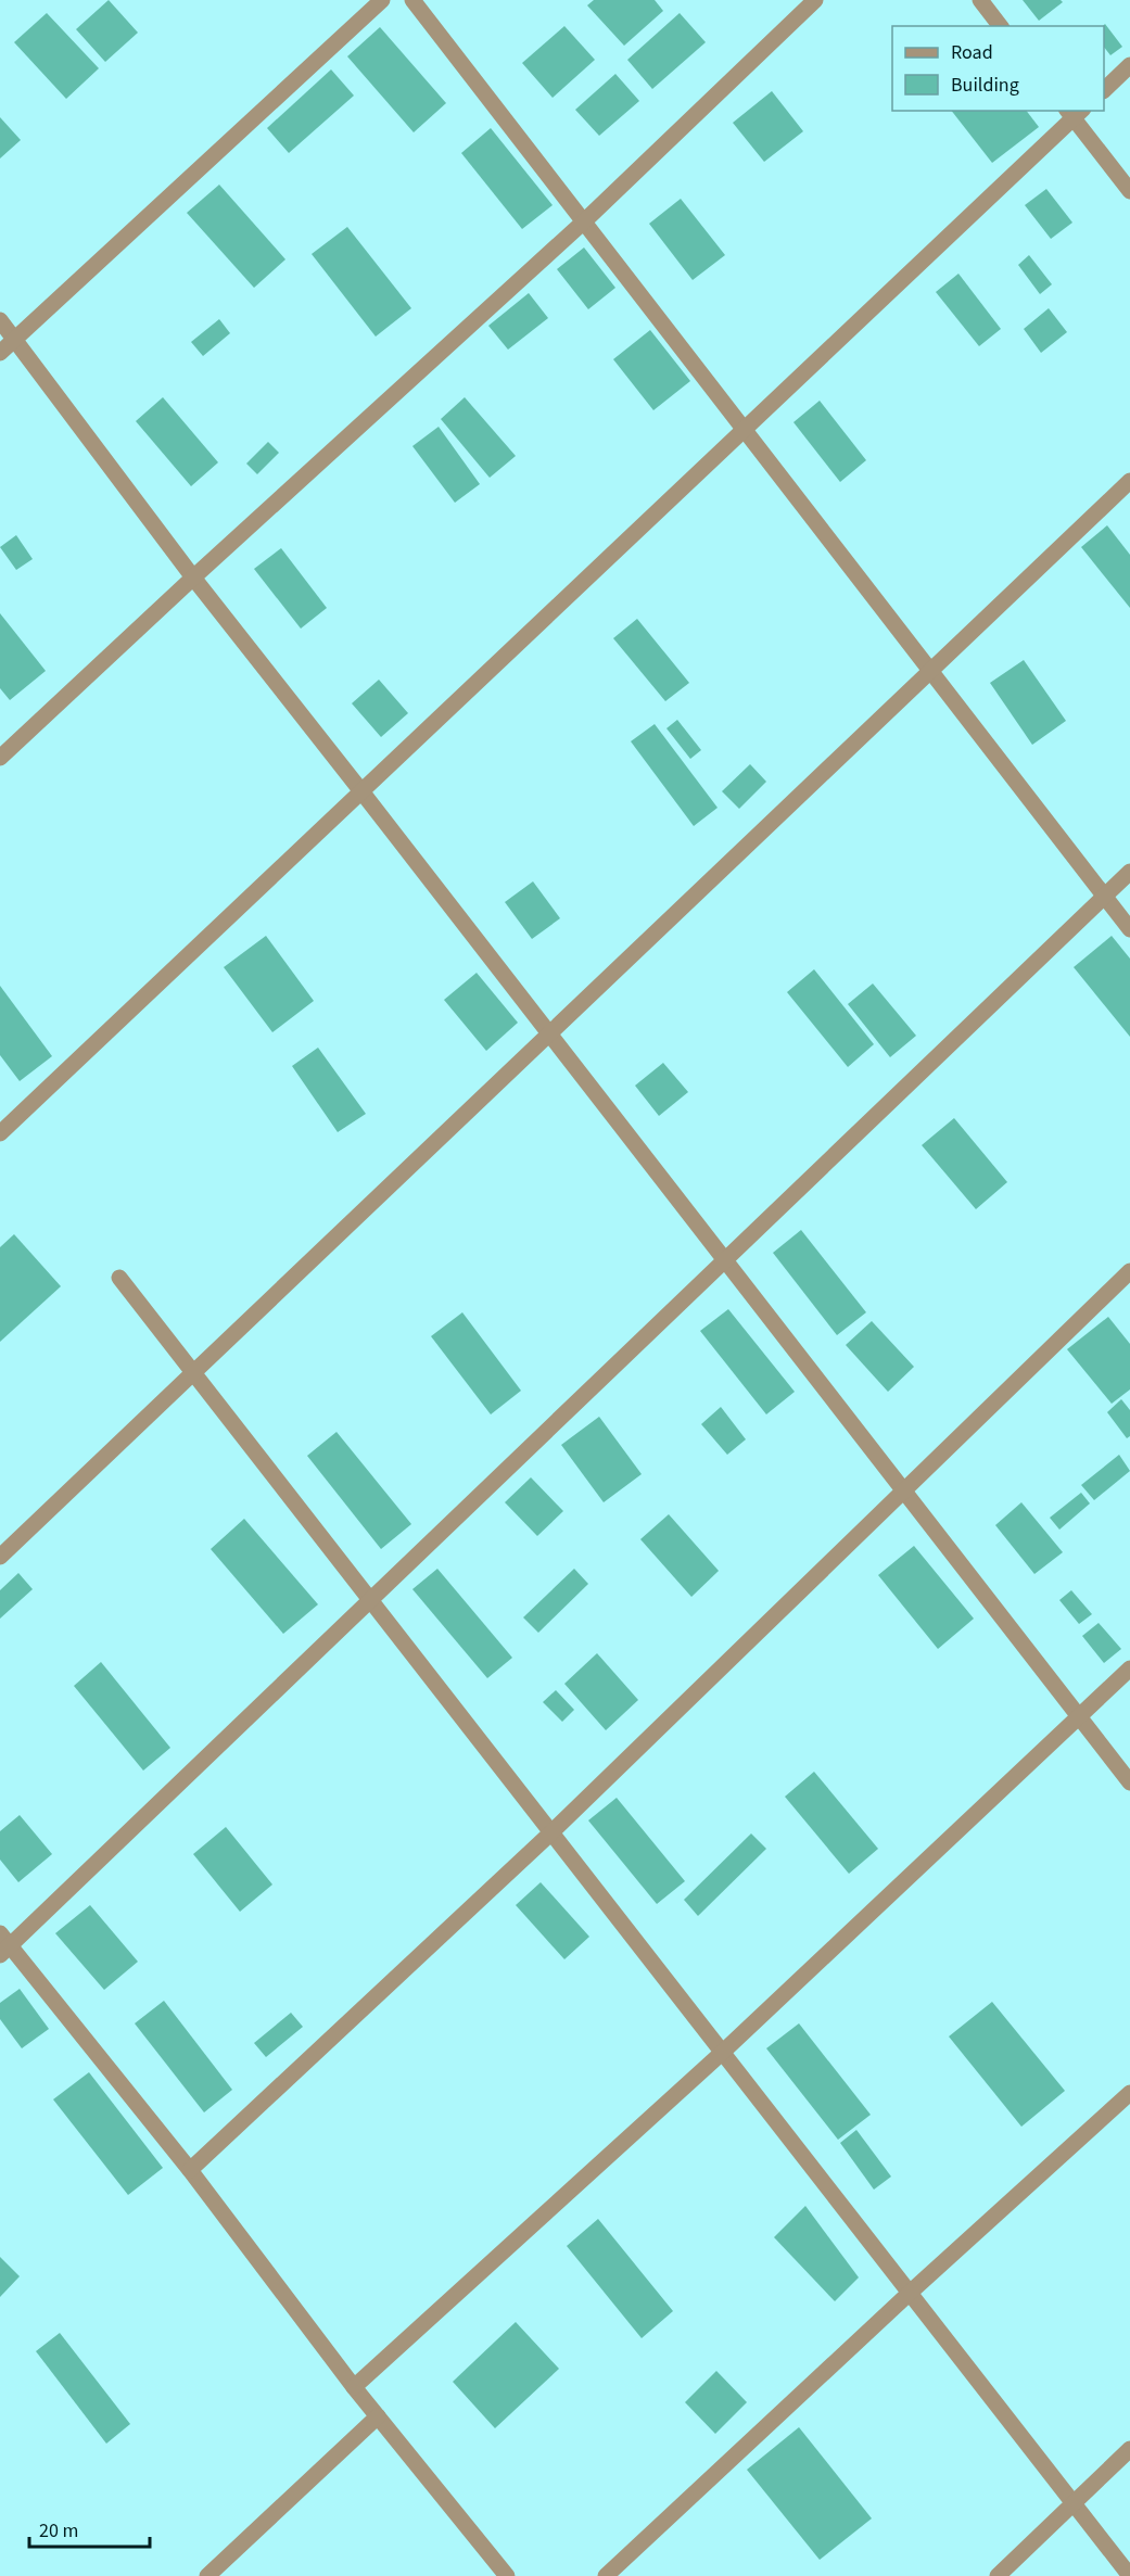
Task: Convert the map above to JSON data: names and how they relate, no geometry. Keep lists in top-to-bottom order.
{
  "legend": ["Road", "Building"],
  "scale_bar": "20 m"
}
